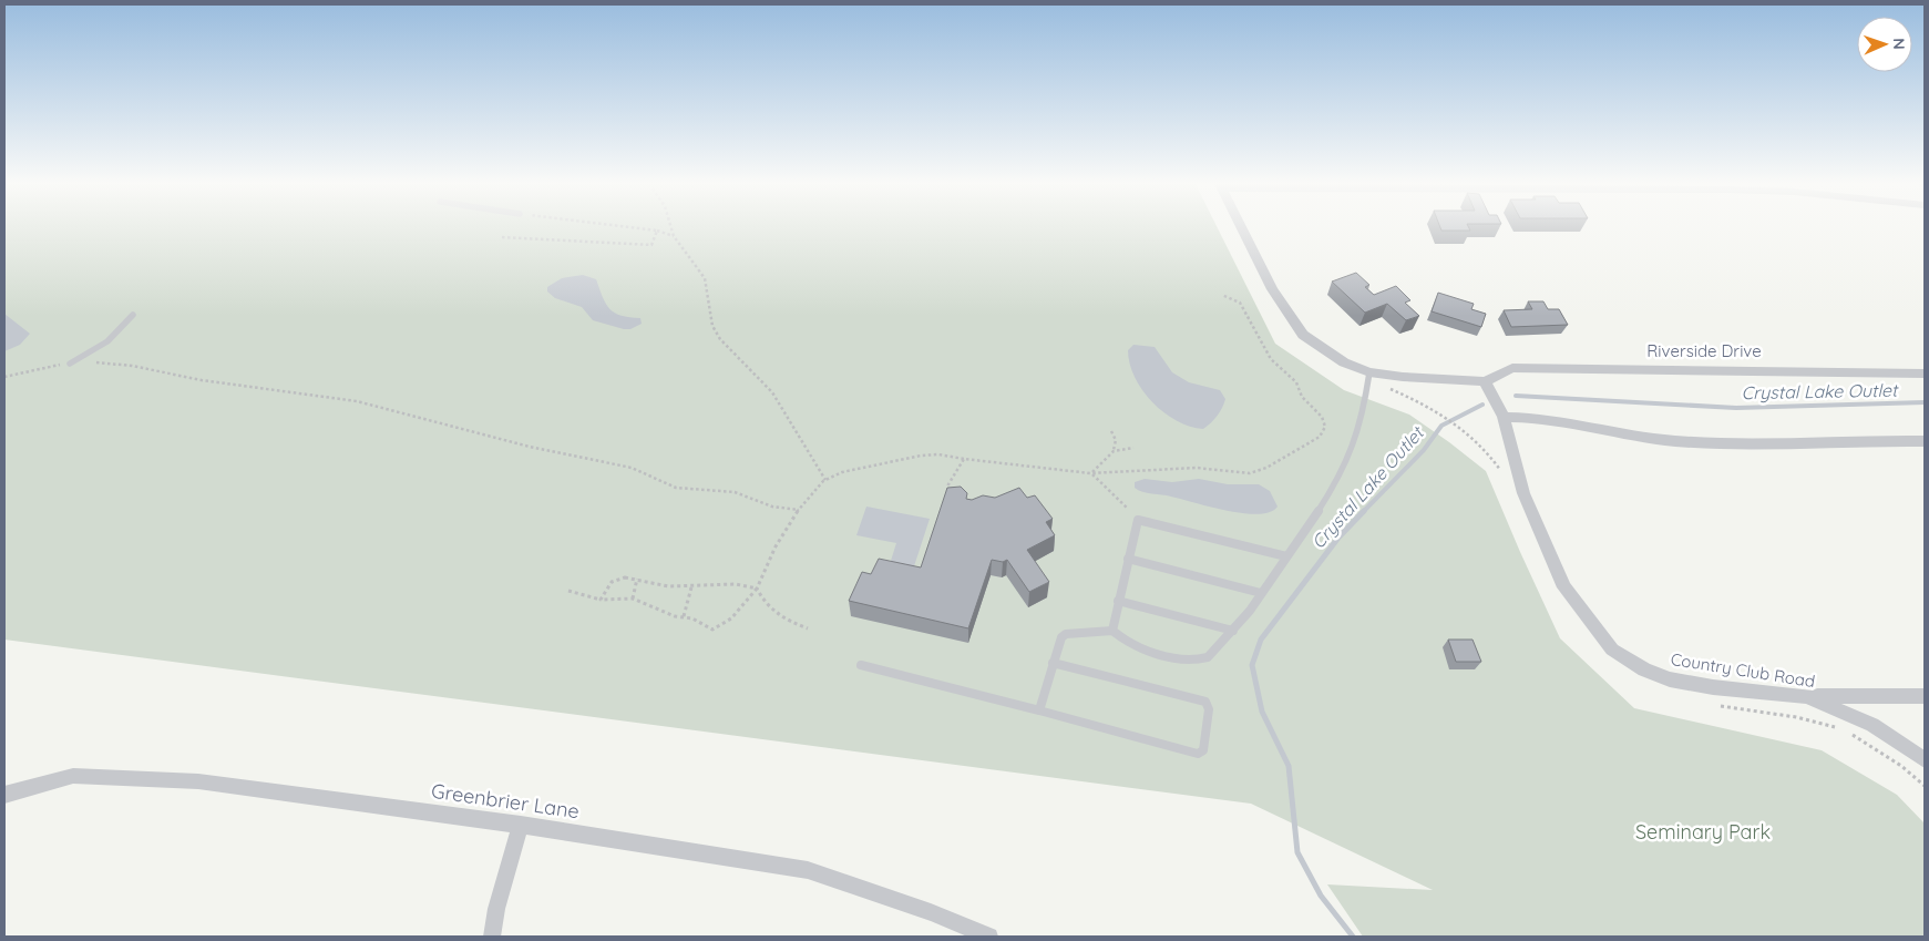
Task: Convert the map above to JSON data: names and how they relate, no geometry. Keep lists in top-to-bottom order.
{
  "streets": {
    "street": ["Riverside Drive", "Country Club Road", "Greenbrier Lane"]
  },
  "crossings": [
    ["Riverside Drive", "Country Club Road"]
  ],
  "water": ["Crystal Lake Outlet"],
  "parks": ["Seminary Park"],
  "north": "right"
}
